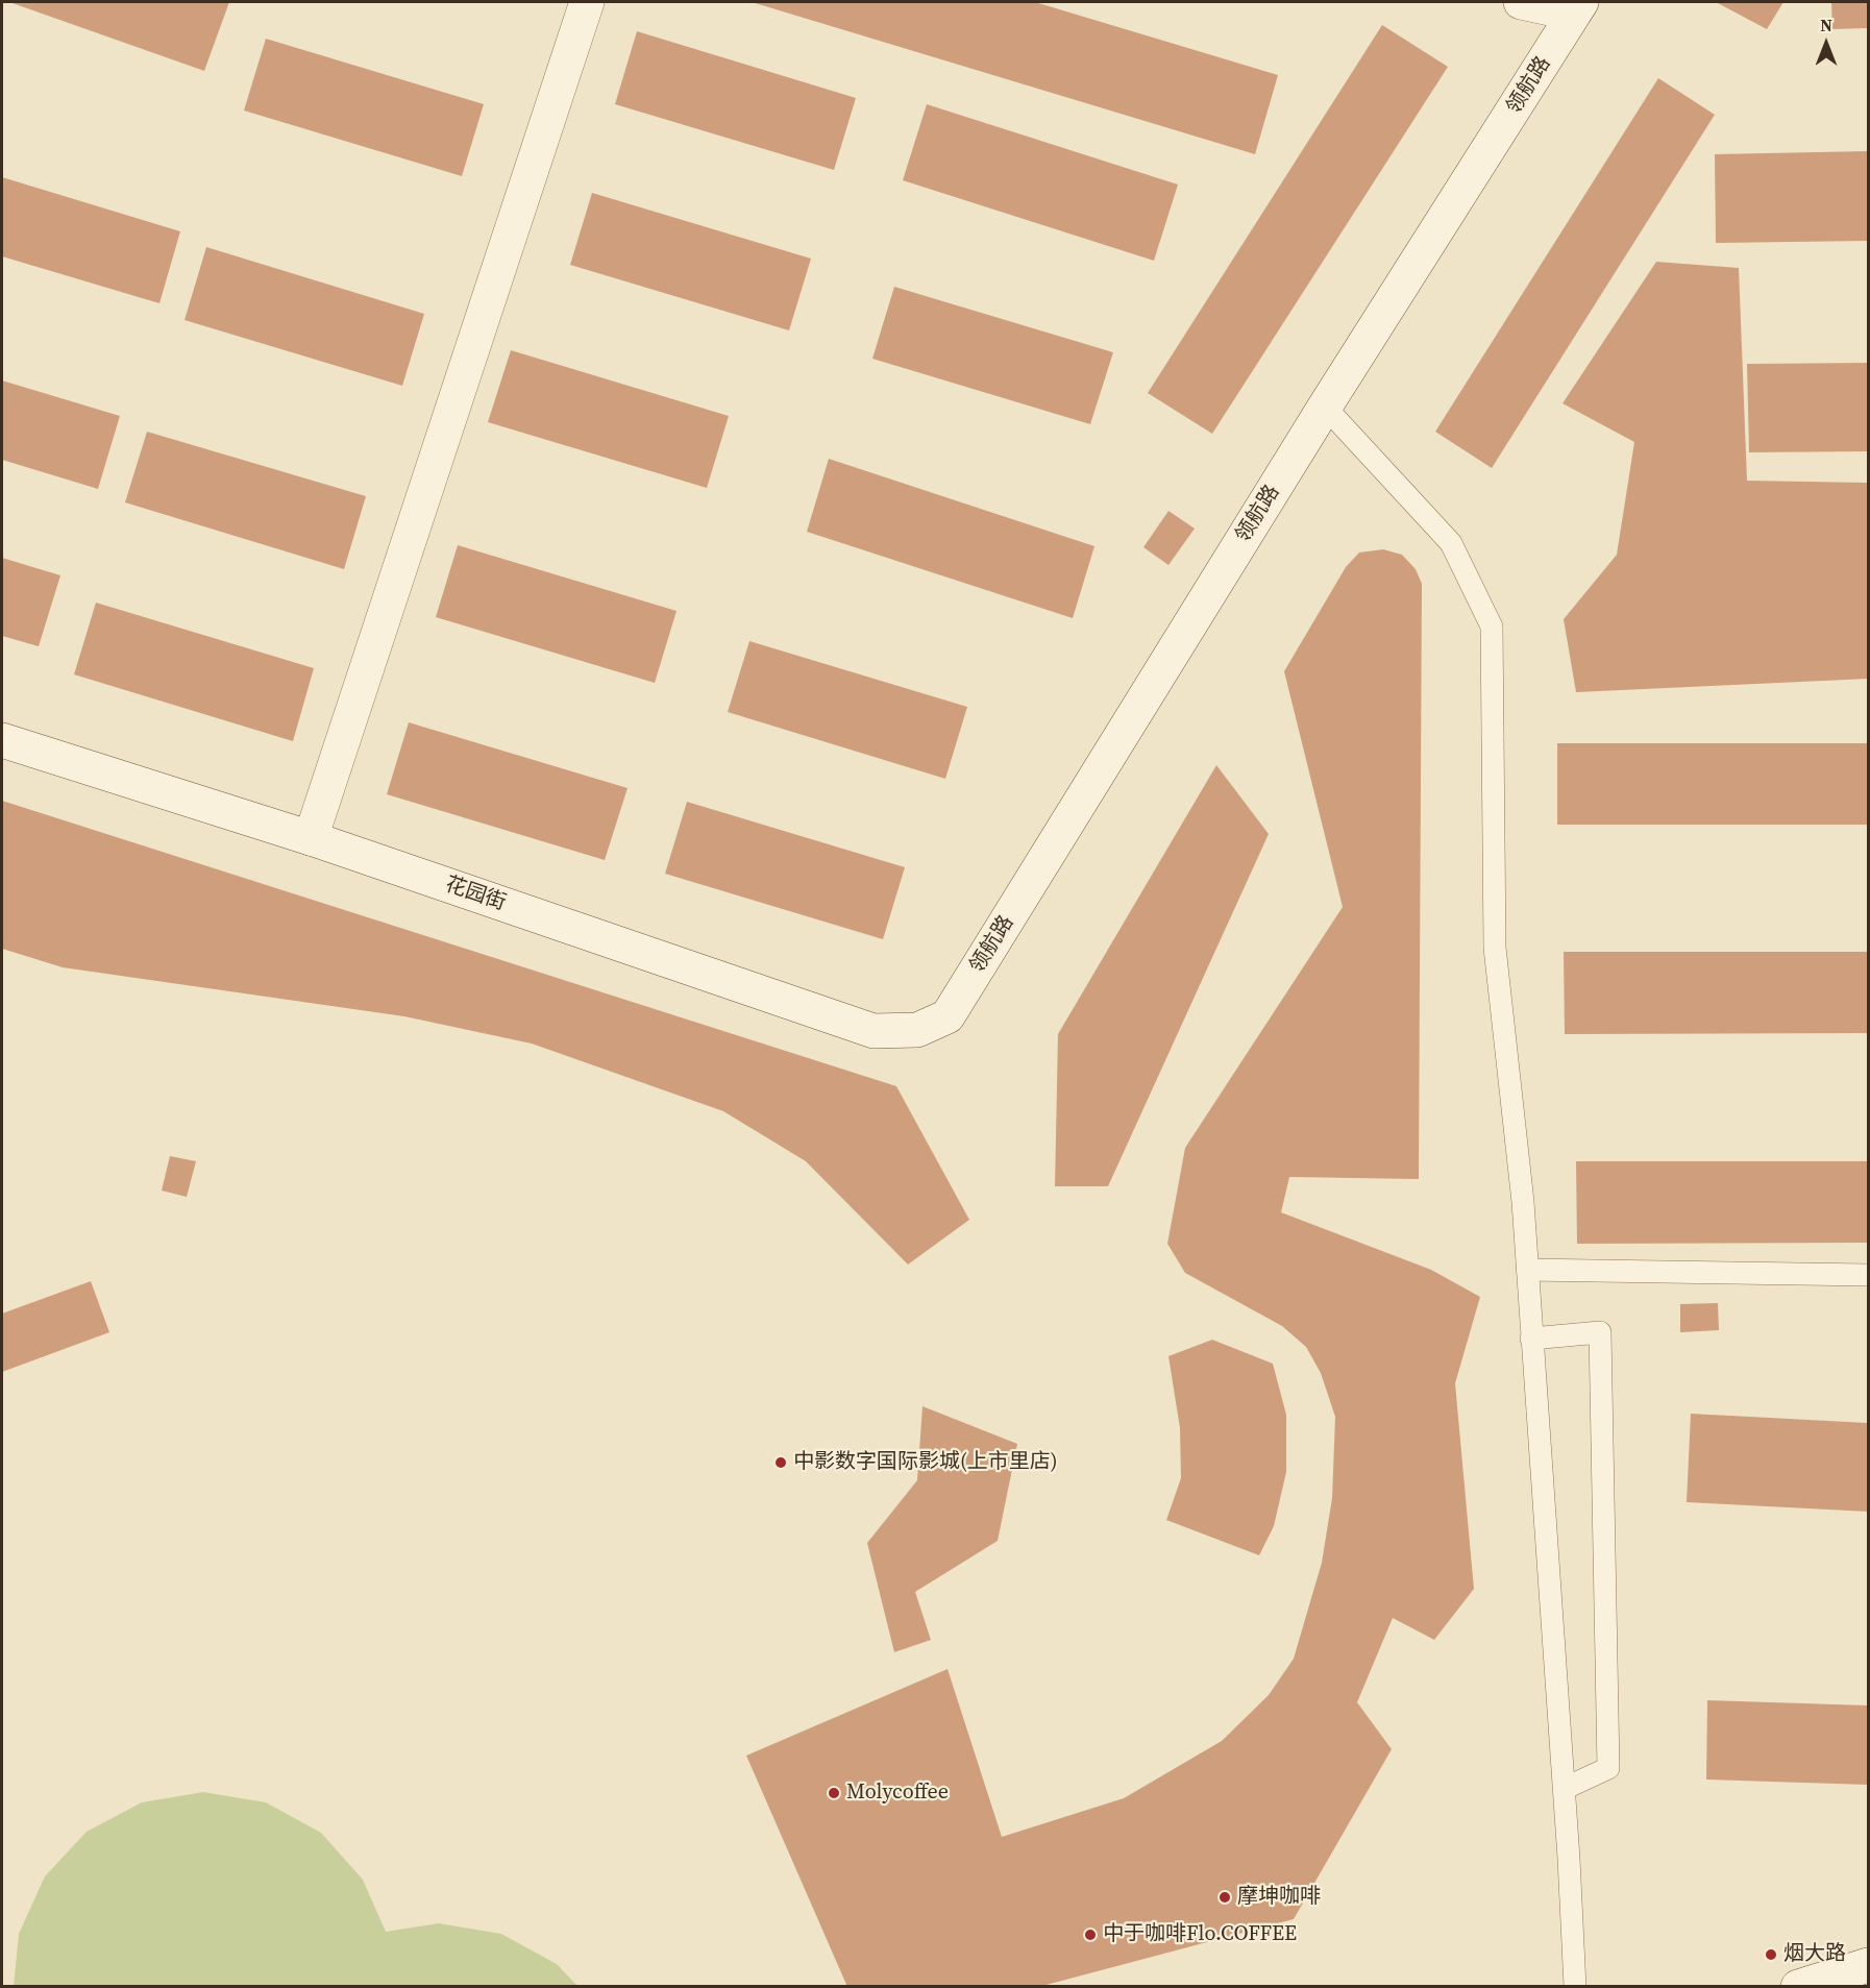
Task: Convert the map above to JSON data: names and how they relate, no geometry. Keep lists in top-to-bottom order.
{
  "streets": {
    "street": ["领航路", "花园街"]
  },
  "crossings": [
    ["领航路", "花园街"]
  ],
  "places": [
    "中影数字国际影城(上市里店)",
    "Molycoffee",
    "摩坤咖啡",
    "中于咖啡Flo.COFFEE",
    "烟大路"
  ],
  "north": "top"
}
